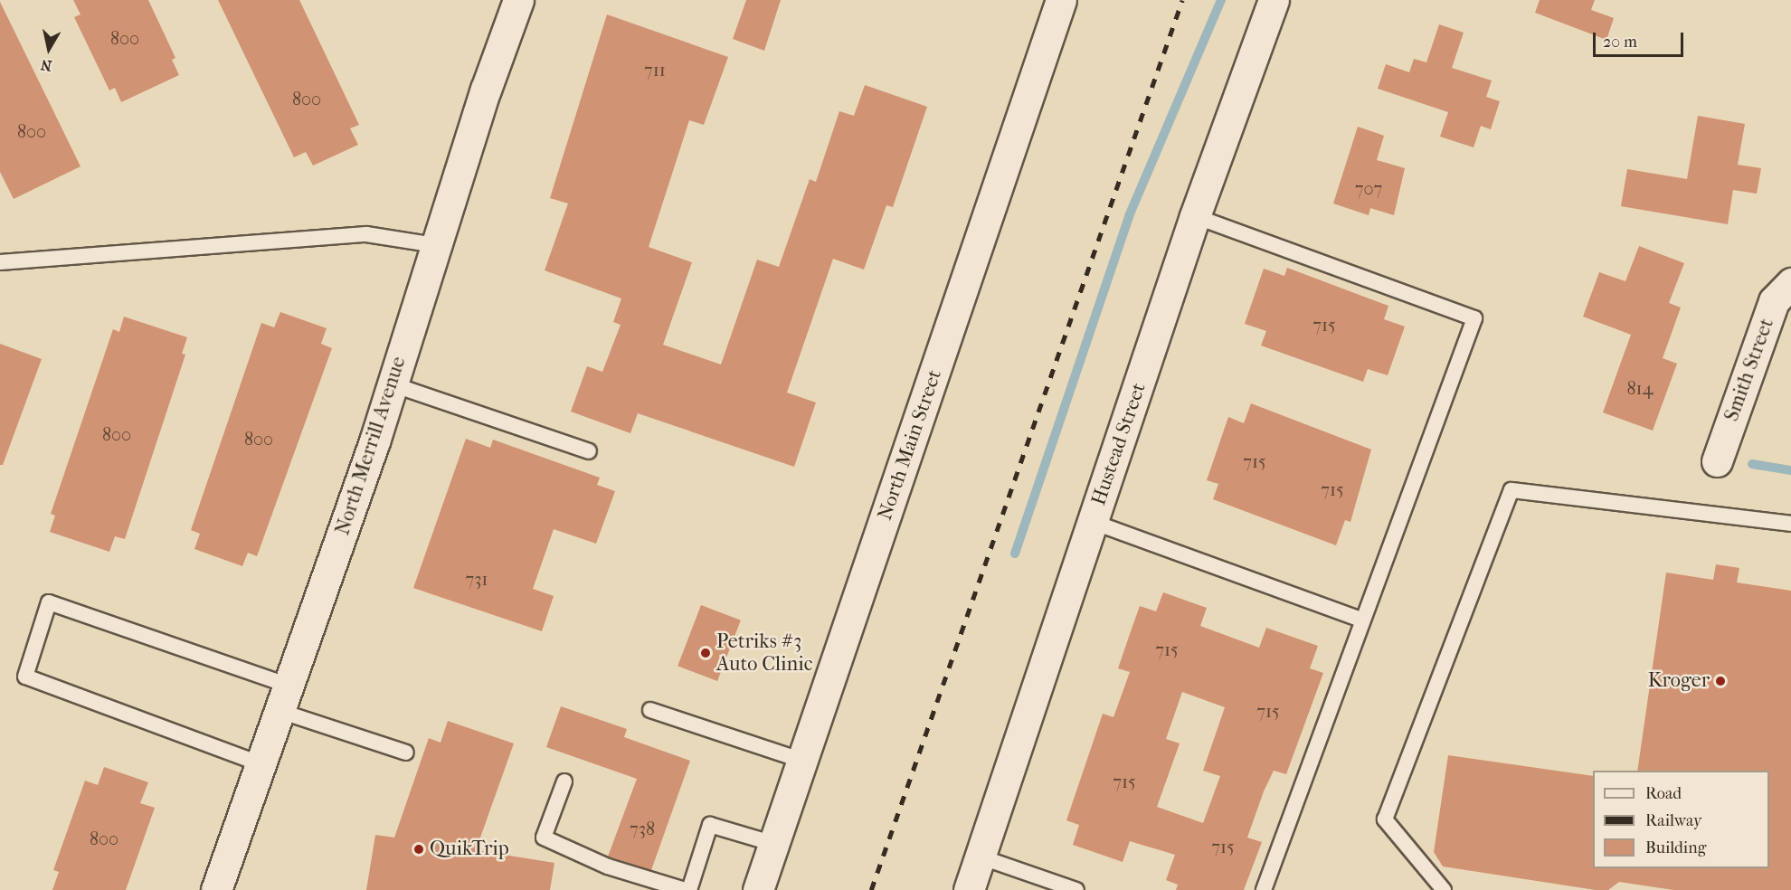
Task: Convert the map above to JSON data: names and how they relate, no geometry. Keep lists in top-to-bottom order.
{
  "streets": {
    "street": [
      "Smith Street",
      "Hustead Street",
      "North Main Street",
      "North Merrill Avenue"
    ]
  },
  "places": ["Petriks #3 Auto Clinic", "Kroger", "QuikTrip"],
  "house_numbers": [
    "800",
    "711",
    "800",
    "800",
    "707",
    "715",
    "814",
    "800",
    "800",
    "715",
    "715",
    "731",
    "715",
    "715",
    "715",
    "738",
    "800",
    "715"
  ],
  "legend": ["Road", "Railway", "Building"],
  "scale_bar": "20 m",
  "north": "bottom"
}
